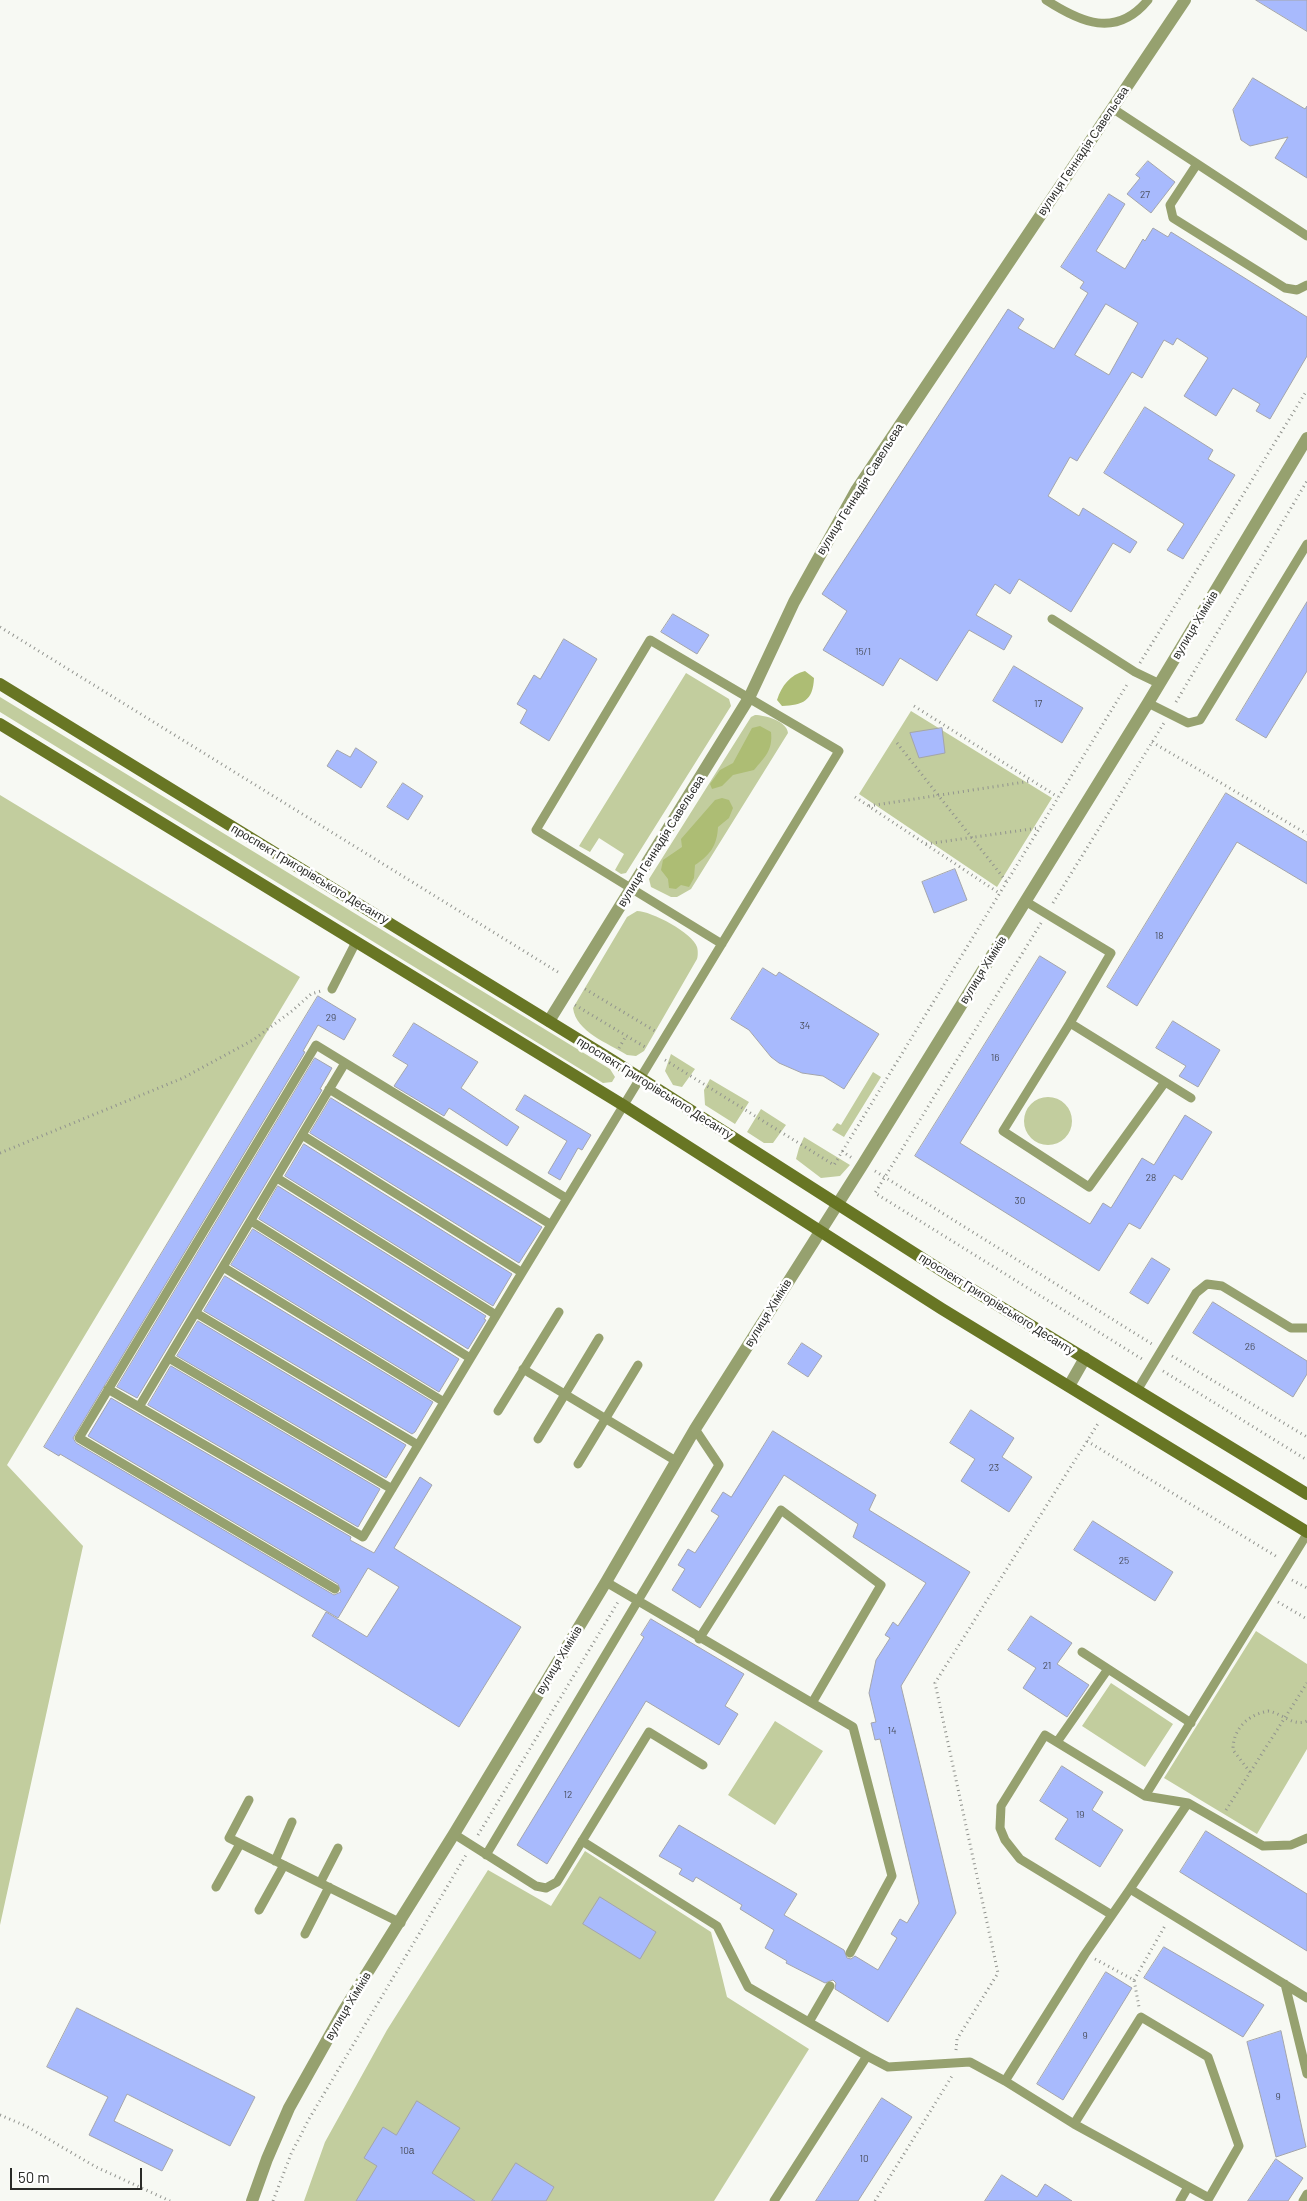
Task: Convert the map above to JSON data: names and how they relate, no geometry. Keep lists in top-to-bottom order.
{
  "streets": {
    "street": ["вулиця Геннадія Савельєва", "вулиця Хіміків", "проспект Григорівського Десанту"]
  },
  "crossings": [
    ["вулиця Геннадія Савельєва", "проспект Григорівського Десанту"],
    ["вулиця Хіміків", "проспект Григорівського Десанту"]
  ],
  "house_numbers": [
    "27",
    "15/1",
    "17",
    "18",
    "29",
    "34",
    "16",
    "28",
    "30",
    "26",
    "23",
    "25",
    "21",
    "14",
    "12",
    "19",
    "9",
    "9",
    "10а",
    "10"
  ],
  "scale_bar": "50 m"
}
